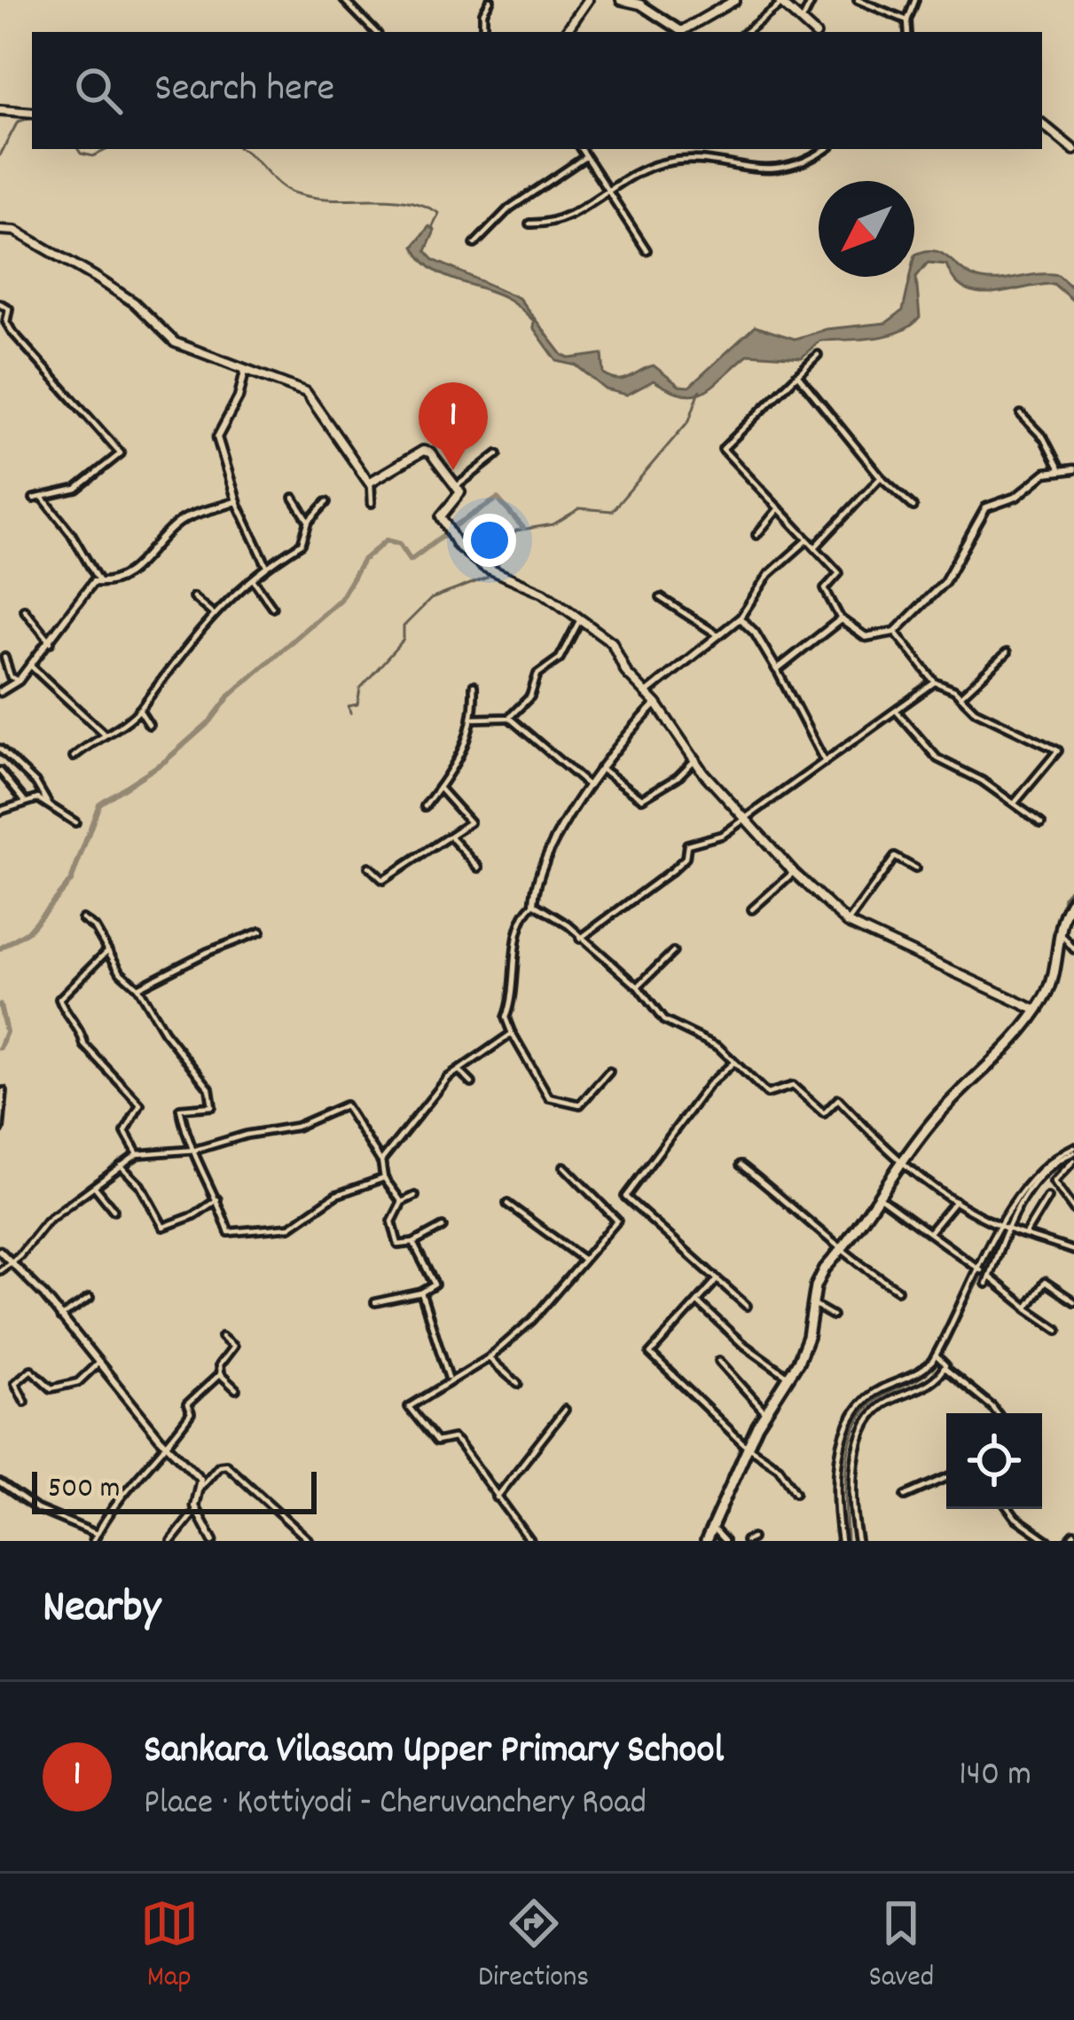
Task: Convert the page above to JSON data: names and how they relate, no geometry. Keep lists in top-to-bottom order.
{
  "scale_bar": "500 m",
  "north": "bottom left",
  "page": {
    "search": "Search here",
    "pins": "1",
    "scale": "500 m",
    "heading": "Nearby",
    "list": [
      {
        "mark": "1",
        "name": "Sankara Vilasam Upper Primary School",
        "note": "Place · Kottiyodi - Cheruvanchery Road",
        "value": "140 m"
      }
    ],
    "nav": ["Map", "Directions", "Saved"]
  }
}
